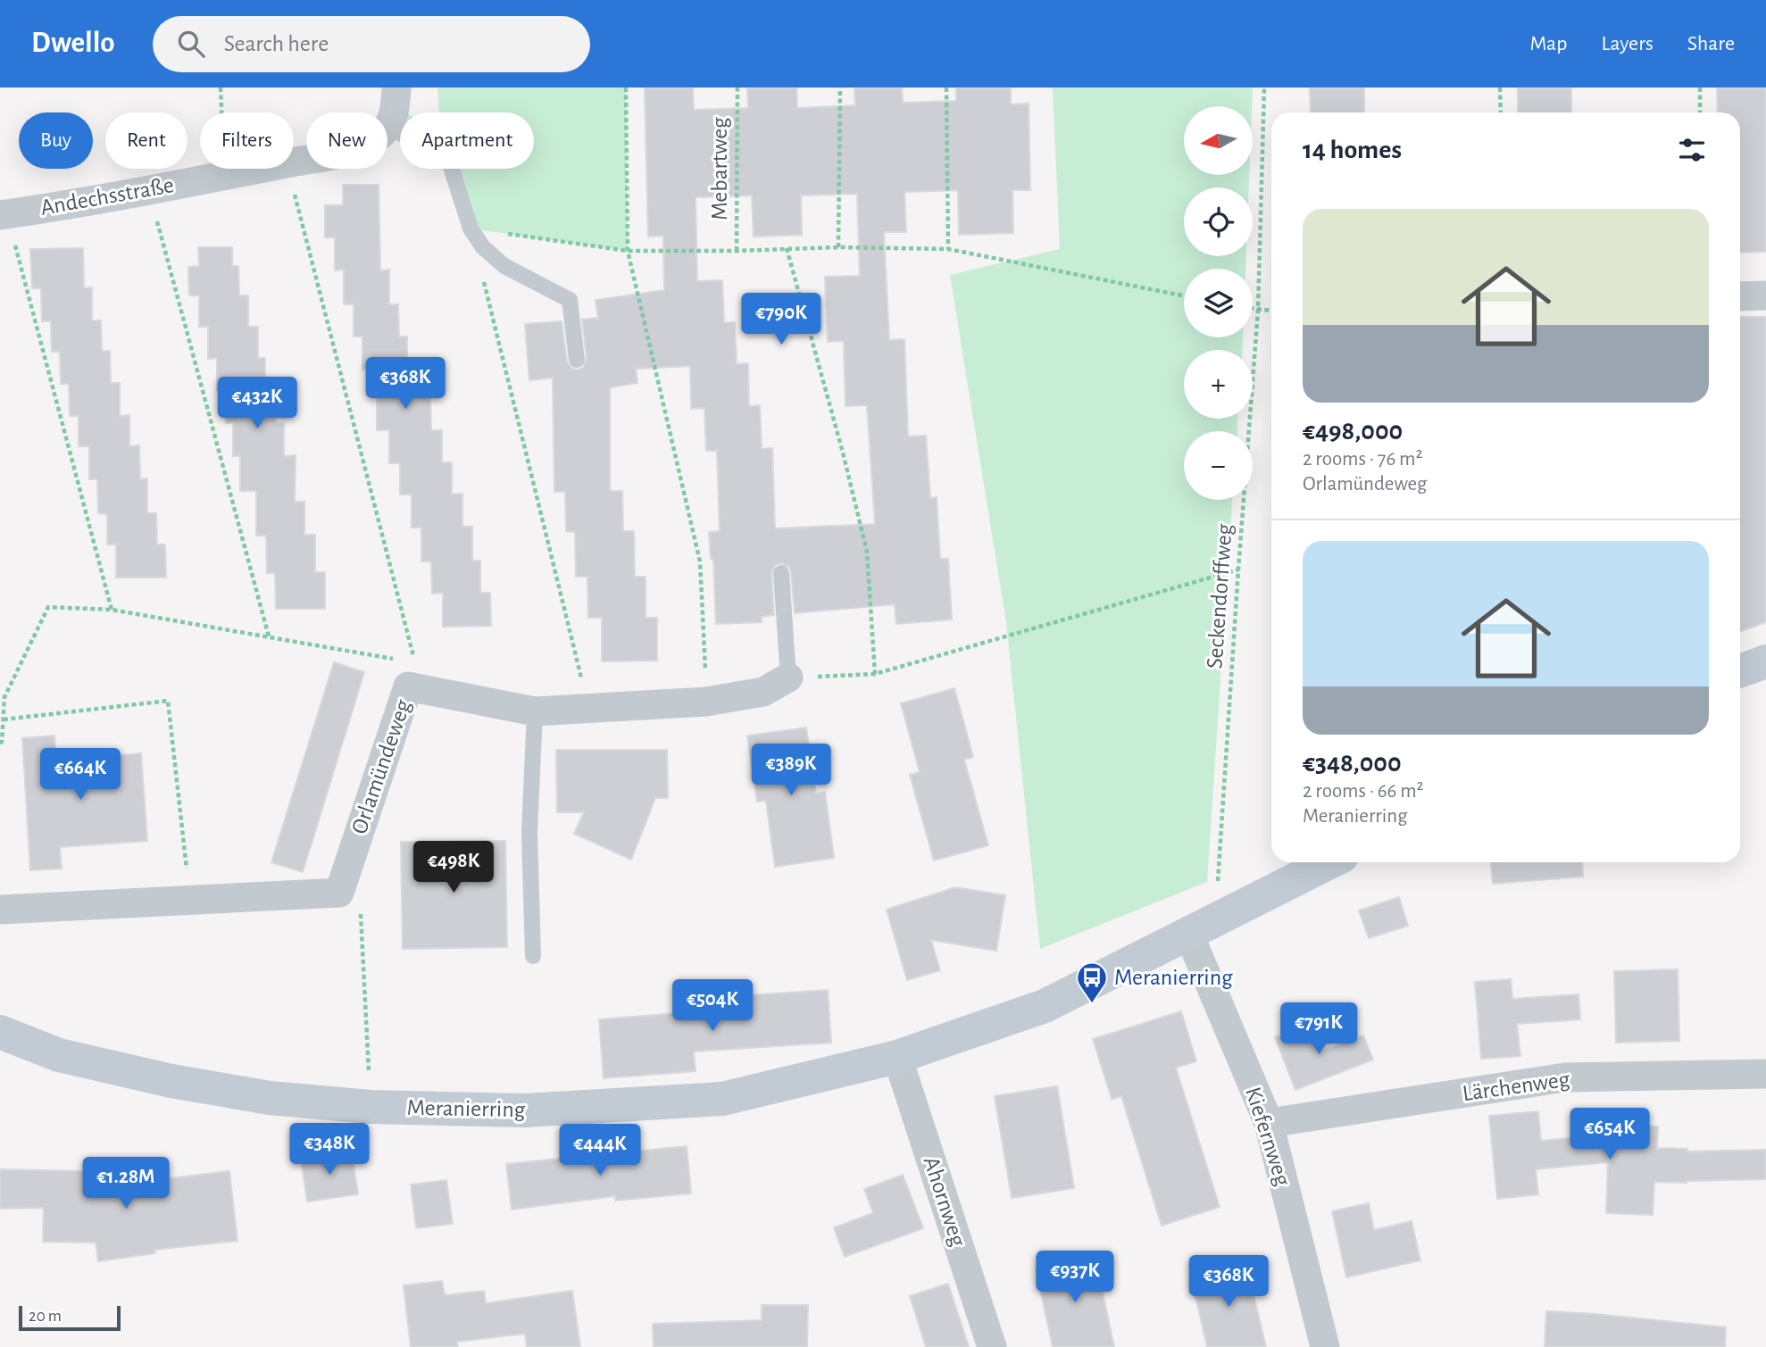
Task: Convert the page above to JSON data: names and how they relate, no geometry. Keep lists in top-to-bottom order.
{
  "streets": {
    "street": [
      "Andechsstraße",
      "Orlamündeweg",
      "Lärchenweg",
      "Meranierring",
      "Kiefernweg",
      "Ahornweg"
    ],
    "path": ["Mebartweg", "Seckendorffweg"]
  },
  "crossings": [
    ["Seckendorffweg", "Meranierring"],
    ["Seckendorffweg", "Kiefernweg"],
    ["Lärchenweg", "Kiefernweg"],
    ["Meranierring", "Kiefernweg"],
    ["Meranierring", "Ahornweg"]
  ],
  "places": {
    "bus stop": ["Meranierring"]
  },
  "scale_bar": "20 m",
  "north": "left",
  "page": {
    "header": "Dwello",
    "search": "Search here",
    "nav": ["Map", "Layers", "Share"],
    "map_buttons": ["+", "−"],
    "chip": [
      "Buy",
      "Rent",
      "Filters",
      "New",
      "Apartment"
    ],
    "heading": "14 homes",
    "list": [
      {
        "name": "€498,000",
        "note": "2 rooms · 76 m² · Orlamündeweg"
      },
      {
        "name": "€348,000",
        "note": "2 rooms · 66 m² · Meranierring"
      }
    ],
    "price": [
      "€790K",
      "€368K",
      "€432K",
      "€389K",
      "€664K",
      "€498K",
      "€504K",
      "€791K",
      "€654K",
      "€348K",
      "€444K",
      "€1.28M",
      "€937K",
      "€368K"
    ],
    "scale": "20 m"
  }
}
